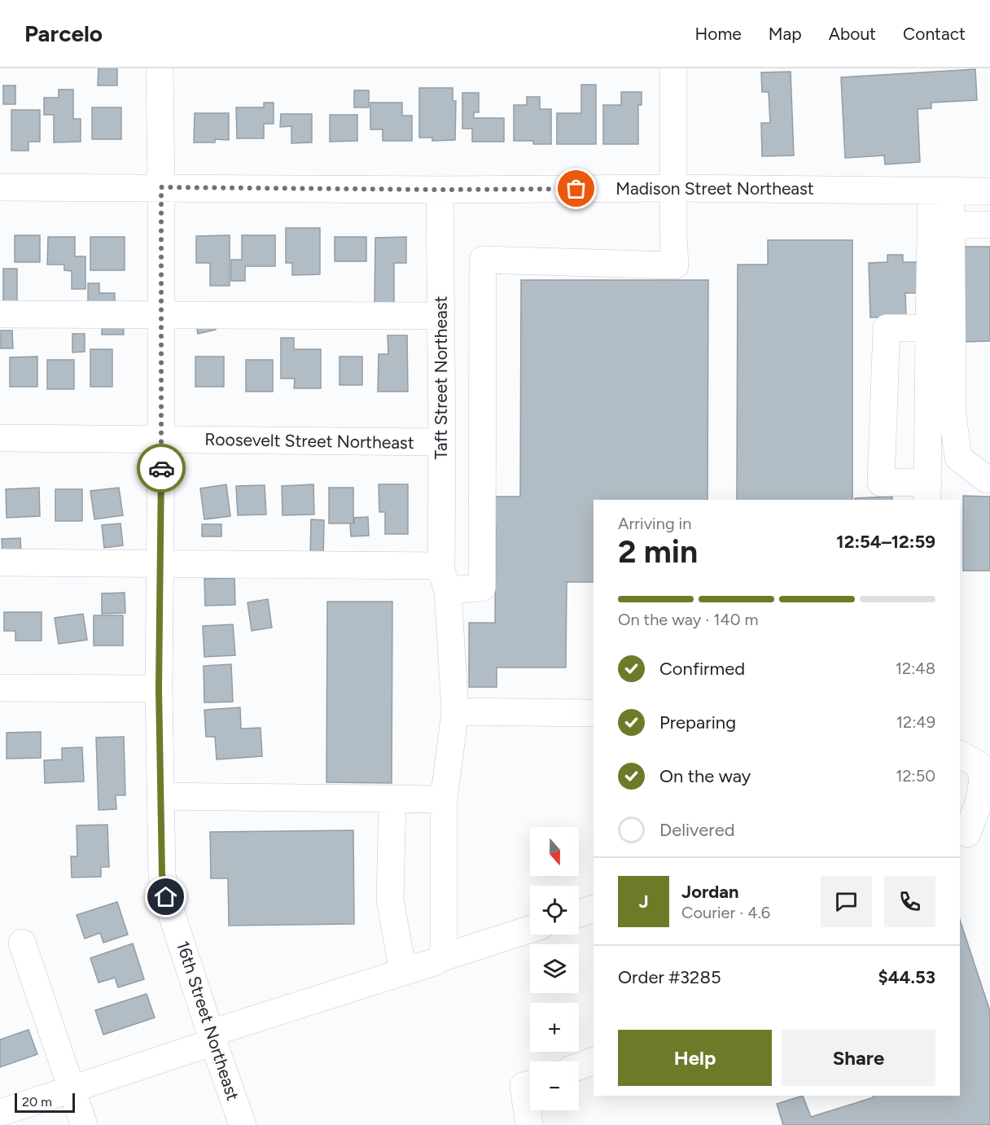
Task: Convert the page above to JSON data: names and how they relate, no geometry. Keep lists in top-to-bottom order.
{
  "streets": {
    "street": [
      "Madison Street Northeast",
      "Taft Street Northeast",
      "Roosevelt Street Northeast",
      "16th Street Northeast"
    ]
  },
  "crossings": [
    ["Madison Street Northeast", "Taft Street Northeast"],
    ["Madison Street Northeast", "16th Street Northeast"],
    ["Taft Street Northeast", "Roosevelt Street Northeast"],
    ["Roosevelt Street Northeast", "16th Street Northeast"]
  ],
  "scale_bar": "20 m",
  "north": "bottom",
  "page": {
    "header": "Parcelo",
    "nav": [
      "Home",
      "Map",
      "About",
      "Contact"
    ],
    "heading": ["2 min", "Arriving in", "12:54–12:59"],
    "panel": [
      "Jordan",
      "Courier · 4.6",
      "Order #3285",
      "$44.53"
    ],
    "bar": "On the way · 140 m",
    "list": [
      ["Confirmed", "12:48"],
      ["Preparing", "12:49"],
      ["On the way", "12:50"],
      "Delivered"
    ],
    "map_buttons": ["+", "−"],
    "round": "J",
    "buttons": ["Help", "Share"],
    "scale": "20 m"
  }
}
